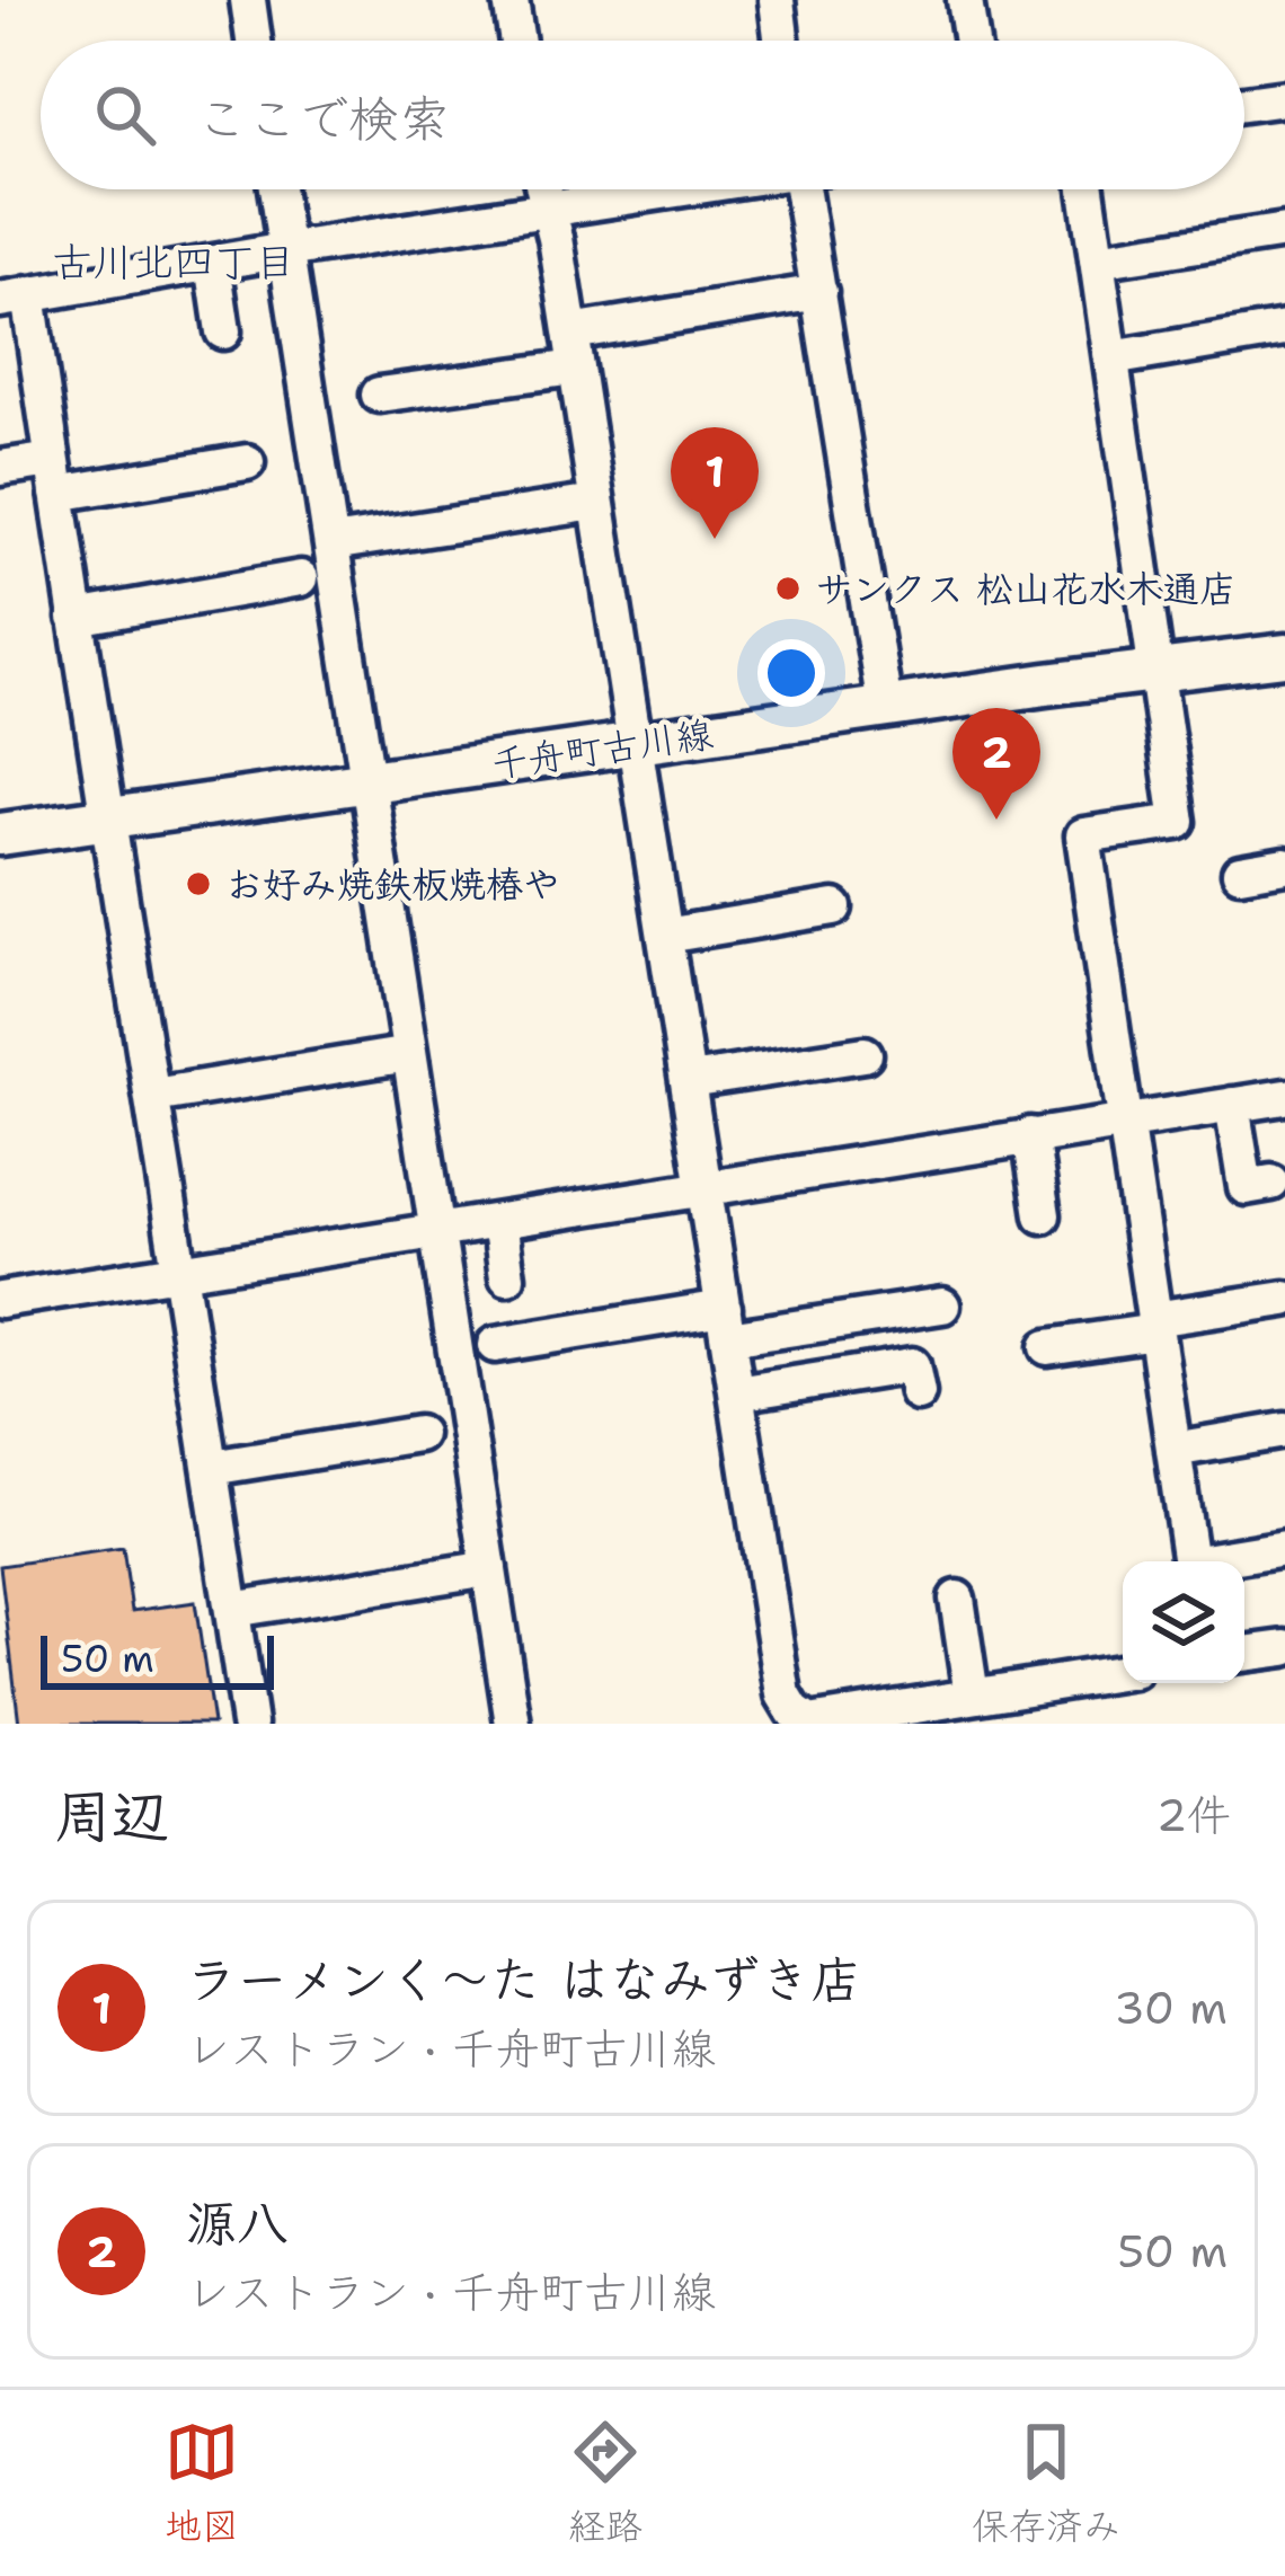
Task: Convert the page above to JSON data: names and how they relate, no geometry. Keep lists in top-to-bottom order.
{
  "streets": {
    "street": ["千舟町古川線"]
  },
  "districts": ["古川北四丁目"],
  "places": ["サンクス 松山花水木通店", "お好み焼鉄板焼椿や"],
  "scale_bar": "50 m",
  "page": {
    "search": "ここで検索",
    "pins": ["1", "2"],
    "scale": "50 m",
    "heading": ["周辺", "2件"],
    "list": [
      {
        "mark": "1",
        "name": "ラーメンく～た はなみずき店",
        "note": "レストラン · 千舟町古川線",
        "value": "30 m"
      },
      {
        "mark": "2",
        "name": "源八",
        "note": "レストラン · 千舟町古川線",
        "value": "50 m"
      }
    ],
    "nav": ["地図", "経路", "保存済み"]
  }
}
